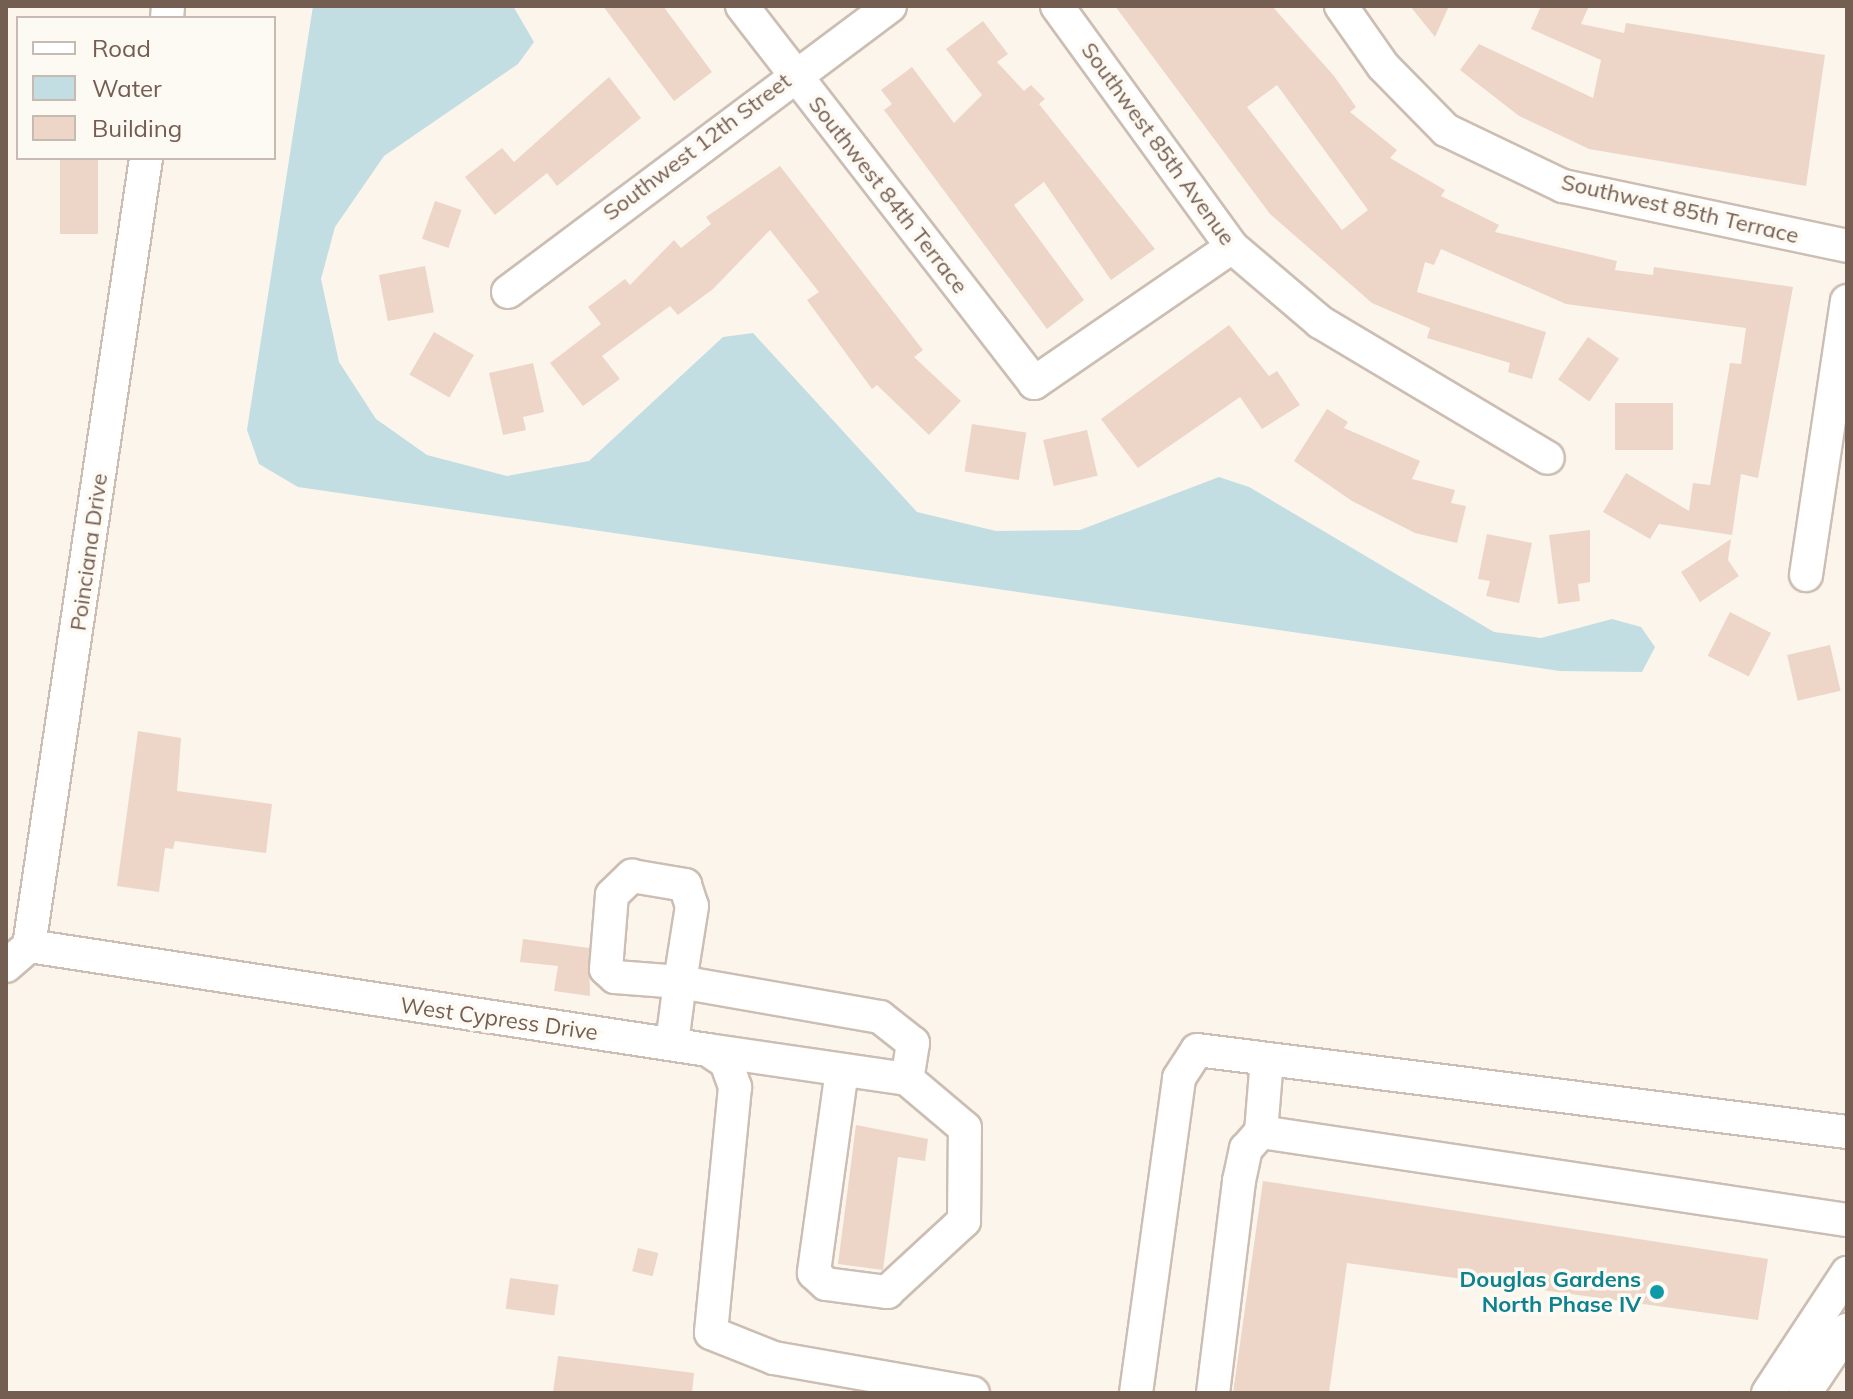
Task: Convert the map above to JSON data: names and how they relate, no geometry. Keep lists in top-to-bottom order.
{
  "streets": {
    "street": [
      "Southwest 85th Avenue",
      "Southwest 12th Street",
      "Southwest 84th Terrace",
      "Southwest 85th Terrace",
      "Poinciana Drive",
      "West Cypress Drive"
    ]
  },
  "crossings": [
    ["Southwest 85th Avenue", "Southwest 84th Terrace"],
    ["Southwest 12th Street", "Southwest 84th Terrace"],
    ["Poinciana Drive", "West Cypress Drive"]
  ],
  "places": ["Douglas Gardens North Phase IV"],
  "legend": ["Road", "Water", "Building"]
}
